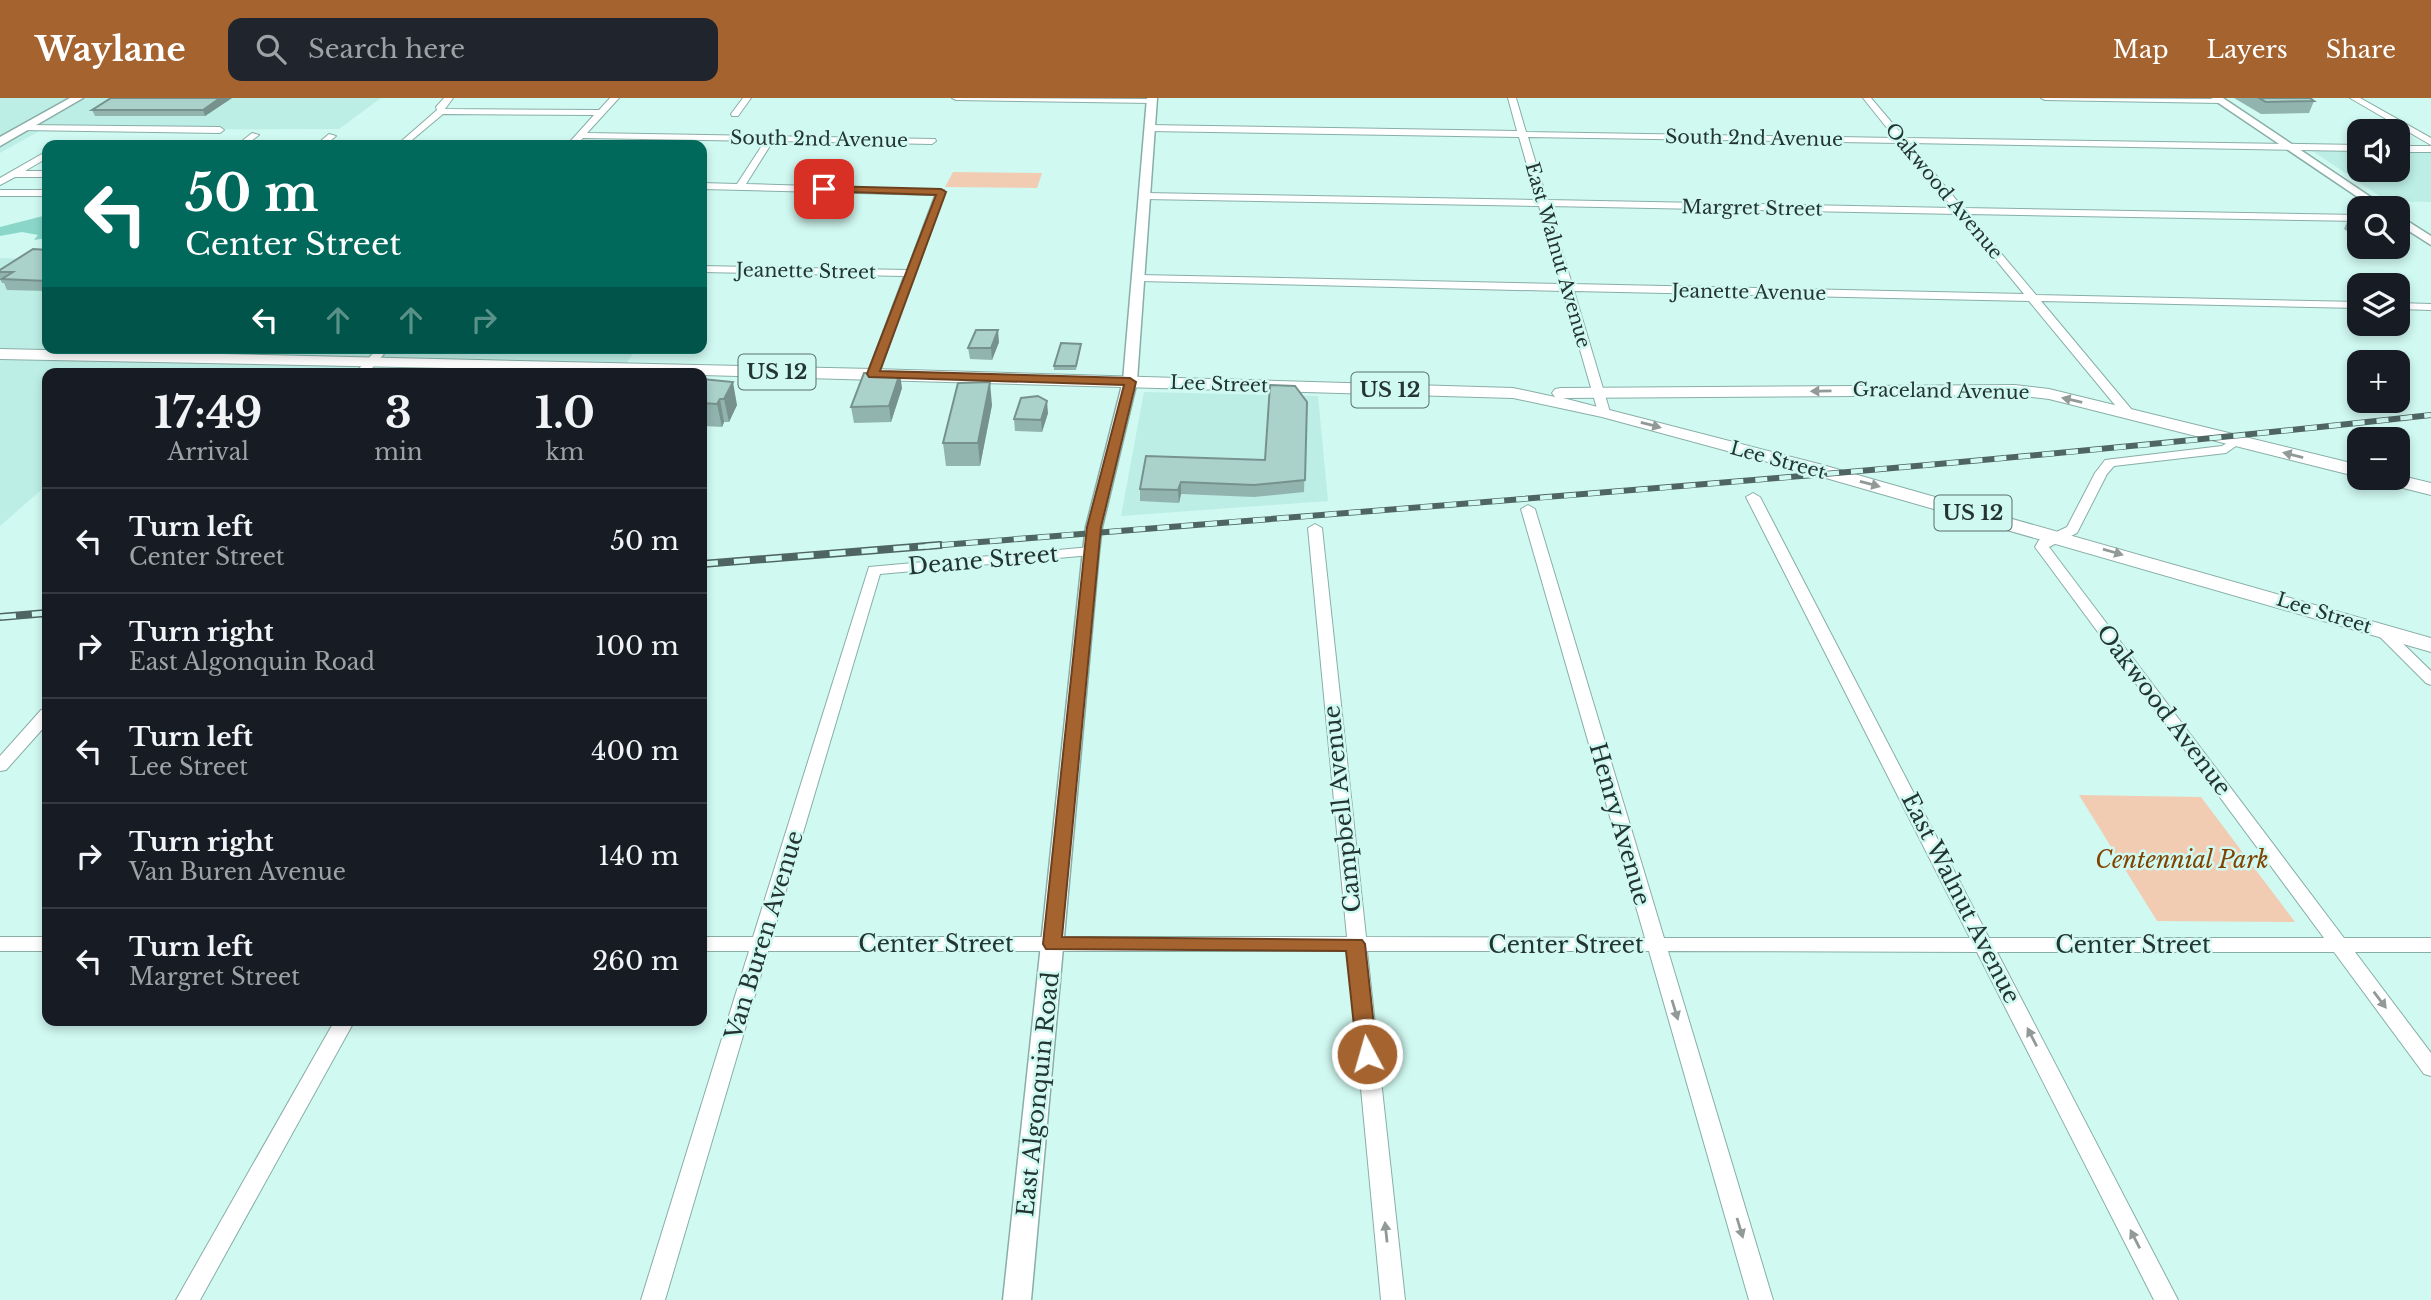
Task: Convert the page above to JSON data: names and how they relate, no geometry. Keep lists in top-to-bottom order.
{
  "streets": {
    "main road": ["US 12", "Lee Street", "Graceland Avenue"],
    "street": [
      "South 2nd Avenue",
      "Oakwood Avenue",
      "Margret Street",
      "East Walnut Avenue",
      "Jeanette Street",
      "Jeanette Avenue",
      "Deane Street",
      "Campbell Avenue",
      "Henry Avenue",
      "Van Buren Avenue",
      "Center Street",
      "East Algonquin Road"
    ]
  },
  "crossings": [
    ["South 2nd Avenue", "Oakwood Avenue"],
    ["South 2nd Avenue", "East Walnut Avenue"],
    ["South 2nd Avenue", "East Algonquin Road"],
    ["Oakwood Avenue", "Margret Street"],
    ["Oakwood Avenue", "Jeanette Avenue"],
    ["Oakwood Avenue", "Lee Street"],
    ["Oakwood Avenue", "Graceland Avenue"],
    ["Oakwood Avenue", "Center Street"],
    ["Margret Street", "East Walnut Avenue"],
    ["Margret Street", "East Algonquin Road"],
    ["East Walnut Avenue", "Jeanette Avenue"],
    ["East Walnut Avenue", "Lee Street"],
    ["East Walnut Avenue", "Graceland Avenue"],
    ["East Walnut Avenue", "Center Street"],
    ["Jeanette Avenue", "East Algonquin Road"],
    ["Lee Street", "Graceland Avenue"],
    ["Lee Street", "East Algonquin Road"],
    ["Deane Street", "Van Buren Avenue"],
    ["Deane Street", "East Algonquin Road"],
    ["Campbell Avenue", "Center Street"],
    ["Henry Avenue", "Center Street"],
    ["Van Buren Avenue", "Center Street"],
    ["Center Street", "East Algonquin Road"]
  ],
  "one_way": [
    "Lee Street",
    "Graceland Avenue",
    "Campbell Avenue",
    "Henry Avenue"
  ],
  "parks": ["Centennial Park"],
  "page": {
    "header": "Waylane",
    "search": "Search here",
    "nav": ["Map", "Layers", "Share"],
    "map_buttons": ["+", "−"],
    "turn": ["50 m", "Center Street"],
    "eta": [
      "17:49",
      "Arrival",
      "3",
      "min",
      "1.0",
      "km"
    ],
    "list": [
      {
        "name": "Turn left",
        "note": "Center Street",
        "value": "50 m"
      },
      {
        "name": "Turn right",
        "note": "East Algonquin Road",
        "value": "100 m"
      },
      {
        "name": "Turn left",
        "note": "Lee Street",
        "value": "400 m"
      },
      {
        "name": "Turn right",
        "note": "Van Buren Avenue",
        "value": "140 m"
      },
      {
        "name": "Turn left",
        "note": "Margret Street",
        "value": "260 m"
      }
    ]
  }
}
